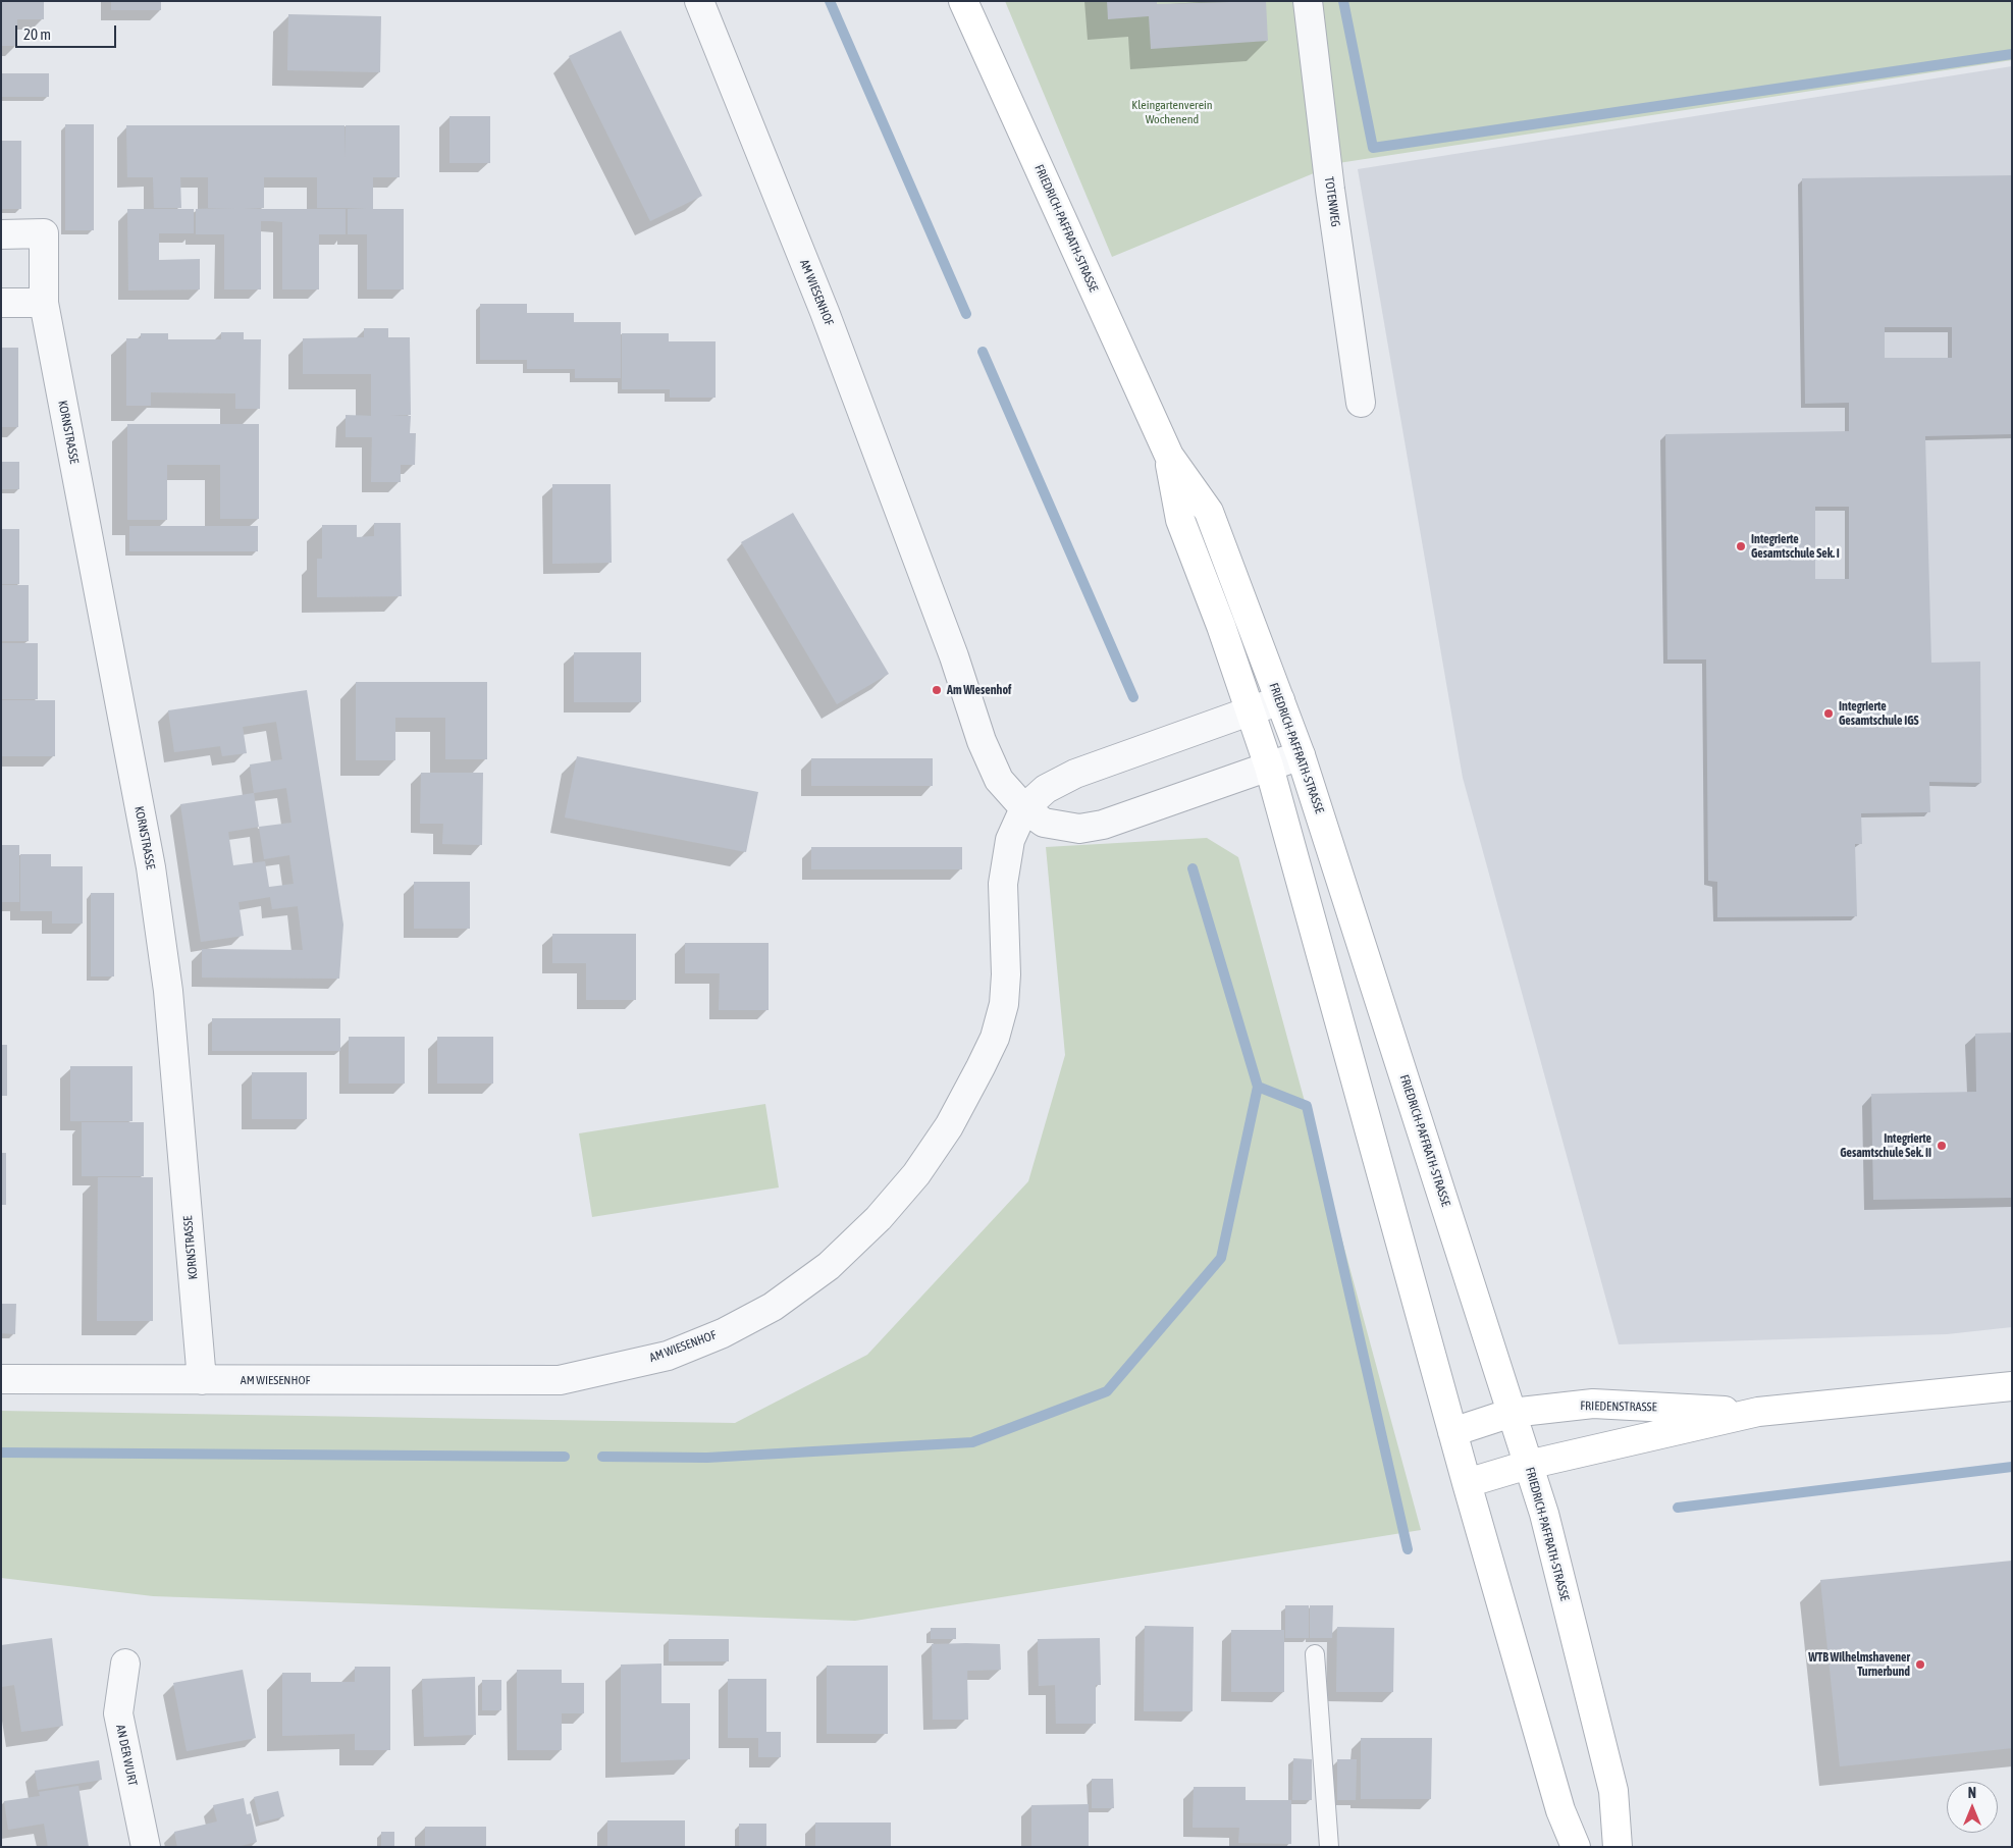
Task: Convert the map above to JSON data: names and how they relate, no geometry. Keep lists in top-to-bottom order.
{
  "streets": {
    "main road": ["FRIEDRICH-PAFFRATH-STRASSE", "FRIEDENSTRASSE"],
    "street": [
      "TOTENWEG",
      "AM WIESENHOF",
      "KORNSTRASSE",
      "AN DER WURT"
    ]
  },
  "crossings": [
    ["FRIEDRICH-PAFFRATH-STRASSE", "AM WIESENHOF"],
    ["FRIEDRICH-PAFFRATH-STRASSE", "FRIEDENSTRASSE"],
    ["AM WIESENHOF", "KORNSTRASSE"]
  ],
  "parks": ["Kleingartenverein Wochenend"],
  "places": [
    "Integrierte Gesamtschule Sek. I",
    "Am Wiesenhof",
    "Integrierte Gesamtschule IGS",
    "Integrierte Gesamtschule Sek. II",
    "WTB Wilhelmshavener Turnerbund"
  ],
  "scale_bar": "20 m",
  "north": "top"
}
